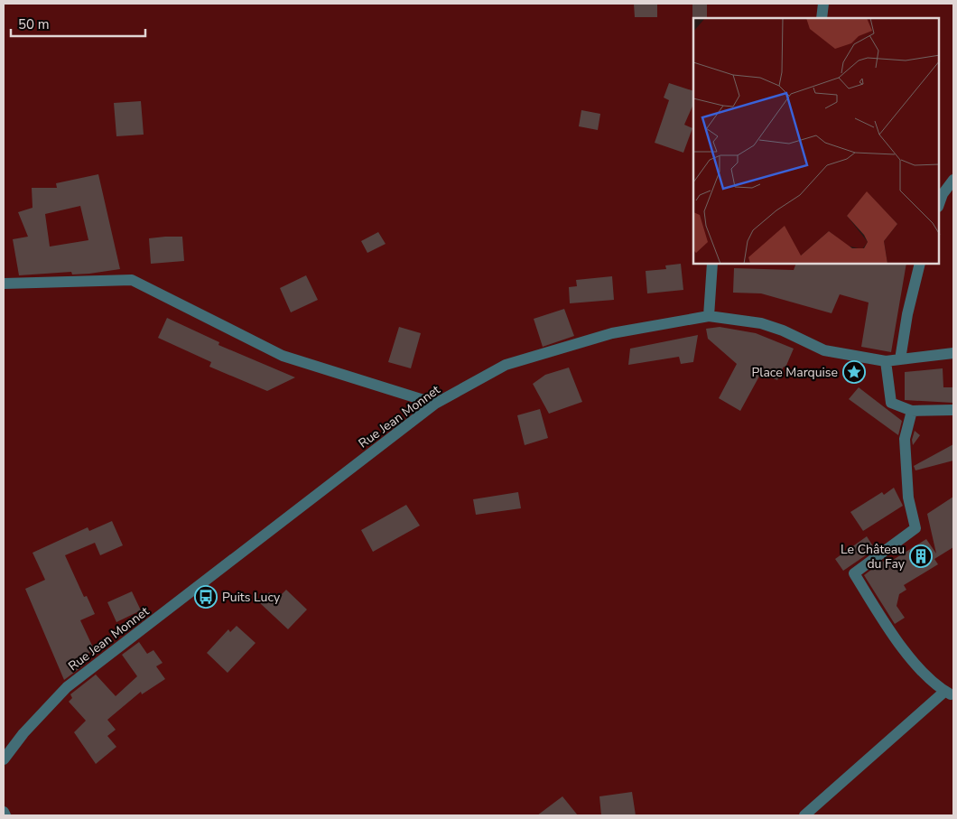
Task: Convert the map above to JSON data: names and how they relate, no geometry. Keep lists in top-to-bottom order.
{
  "streets": {
    "street": ["Rue Jean Monnet"]
  },
  "places": {
    "place": ["Place Marquise"],
    "building": ["Le Château du Fay"],
    "bus stop": ["Puits Lucy"]
  },
  "scale_bar": "50 m"
}
